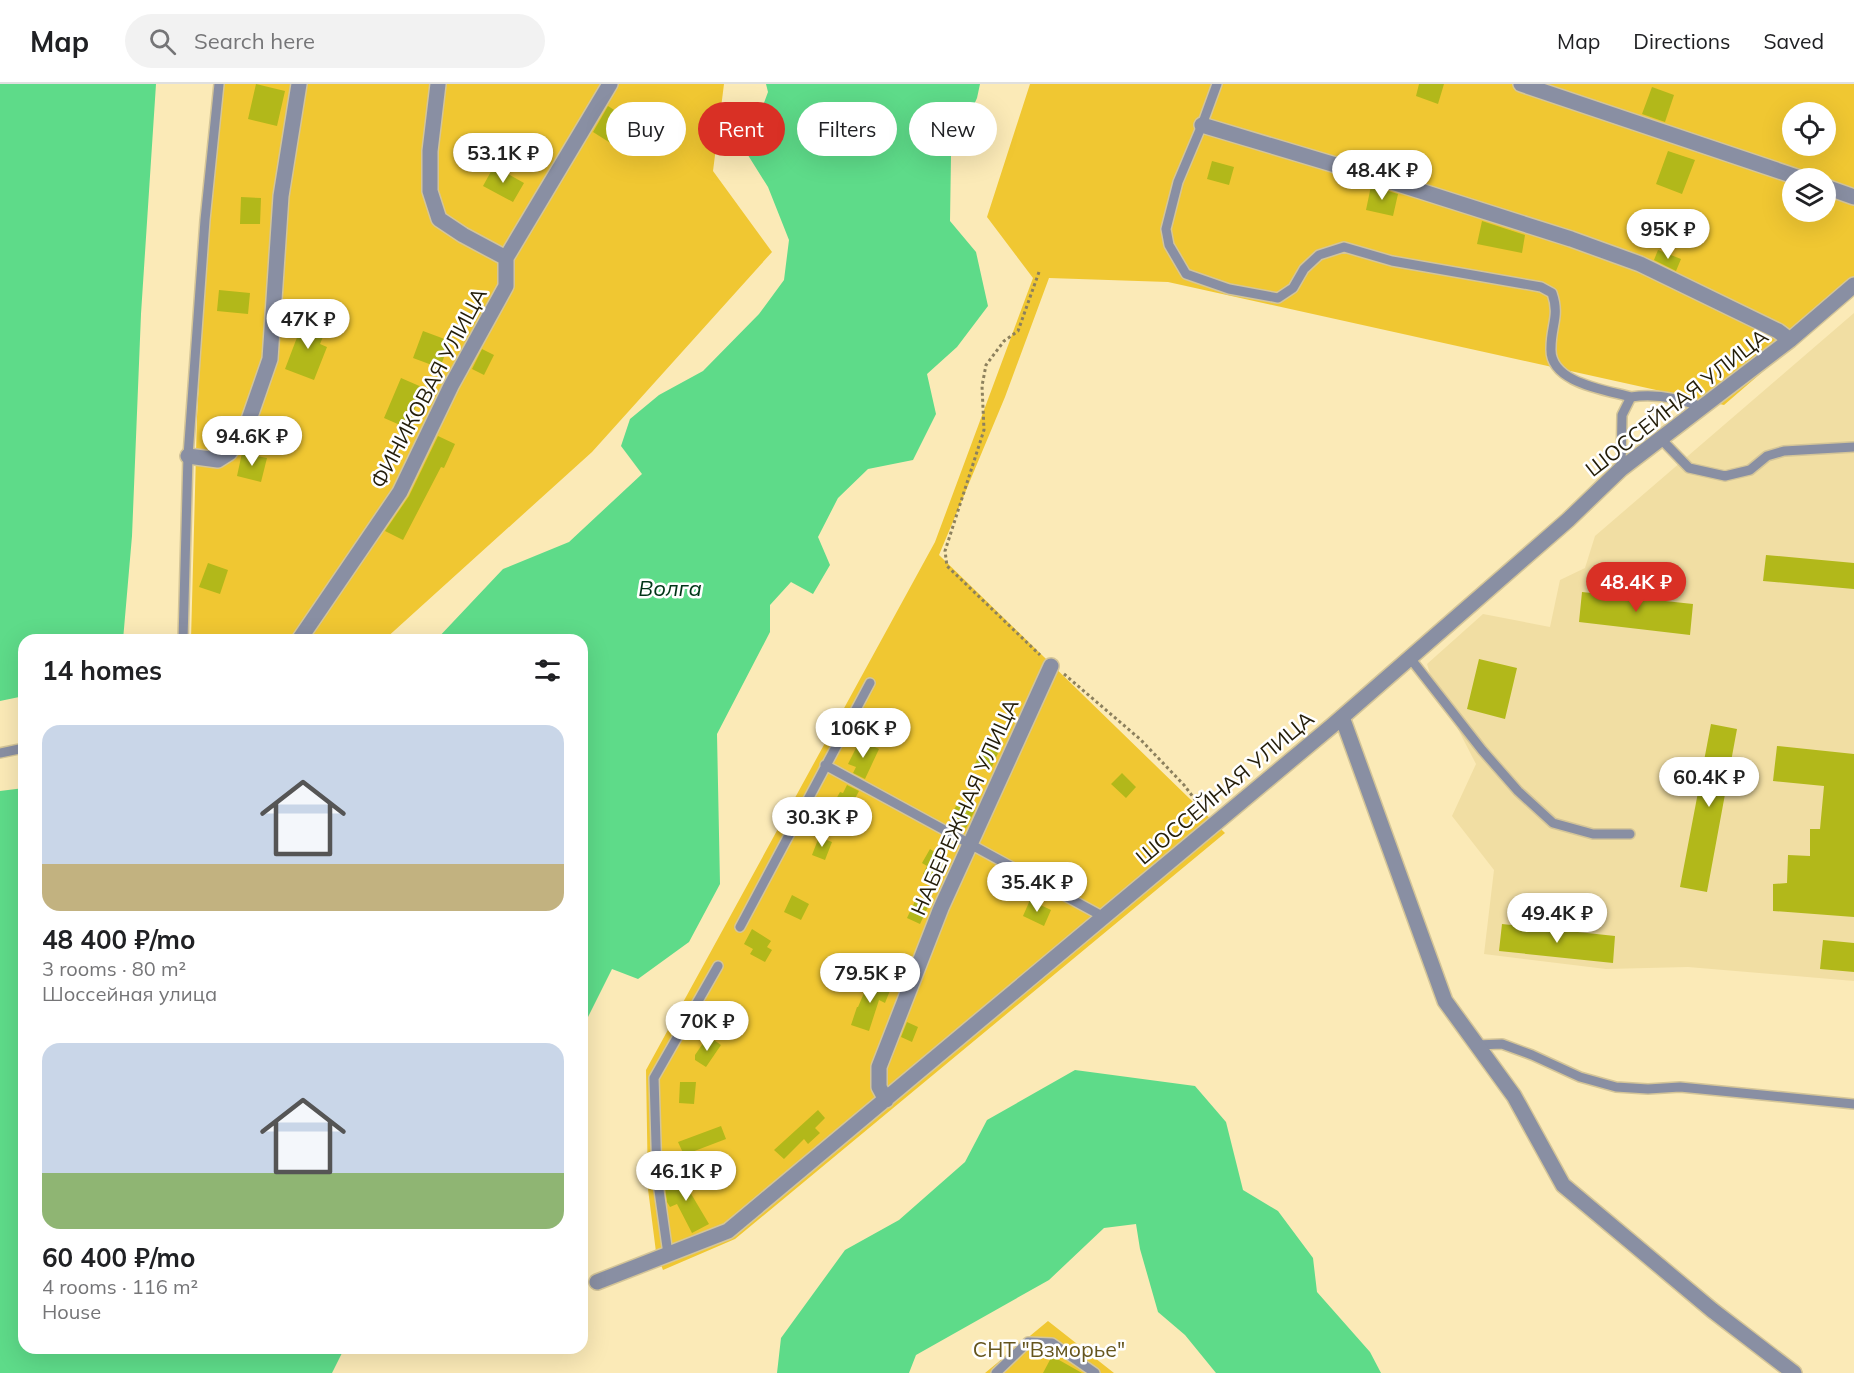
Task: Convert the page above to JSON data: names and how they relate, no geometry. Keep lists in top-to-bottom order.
{
  "streets": {
    "street": ["ФИНИКОВАЯ УЛИЦА", "ШОССЕЙНАЯ УЛИЦА", "НАБЕРЕЖНАЯ УЛИЦА"]
  },
  "crossings": [
    ["ШОССЕЙНАЯ УЛИЦА", "НАБЕРЕЖНАЯ УЛИЦА"]
  ],
  "water": ["Волга"],
  "parks": ["СНТ \"Взморье\""],
  "page": {
    "header": "Map",
    "search": "Search here",
    "nav": ["Map", "Directions", "Saved"],
    "chip": [
      "Buy",
      "Rent",
      "Filters",
      "New"
    ],
    "price": [
      "53.1K ₽",
      "48.4K ₽",
      "95K ₽",
      "47K ₽",
      "94.6K ₽",
      "48.4K ₽",
      "106K ₽",
      "60.4K ₽",
      "30.3K ₽",
      "35.4K ₽",
      "49.4K ₽",
      "79.5K ₽",
      "70K ₽",
      "46.1K ₽"
    ],
    "heading": "14 homes",
    "list": [
      {
        "name": "48 400 ₽/mo",
        "note": "3 rooms · 80 m² · Шоссейная улица"
      },
      {
        "name": "60 400 ₽/mo",
        "note": "4 rooms · 116 m² · House"
      }
    ]
  }
}
